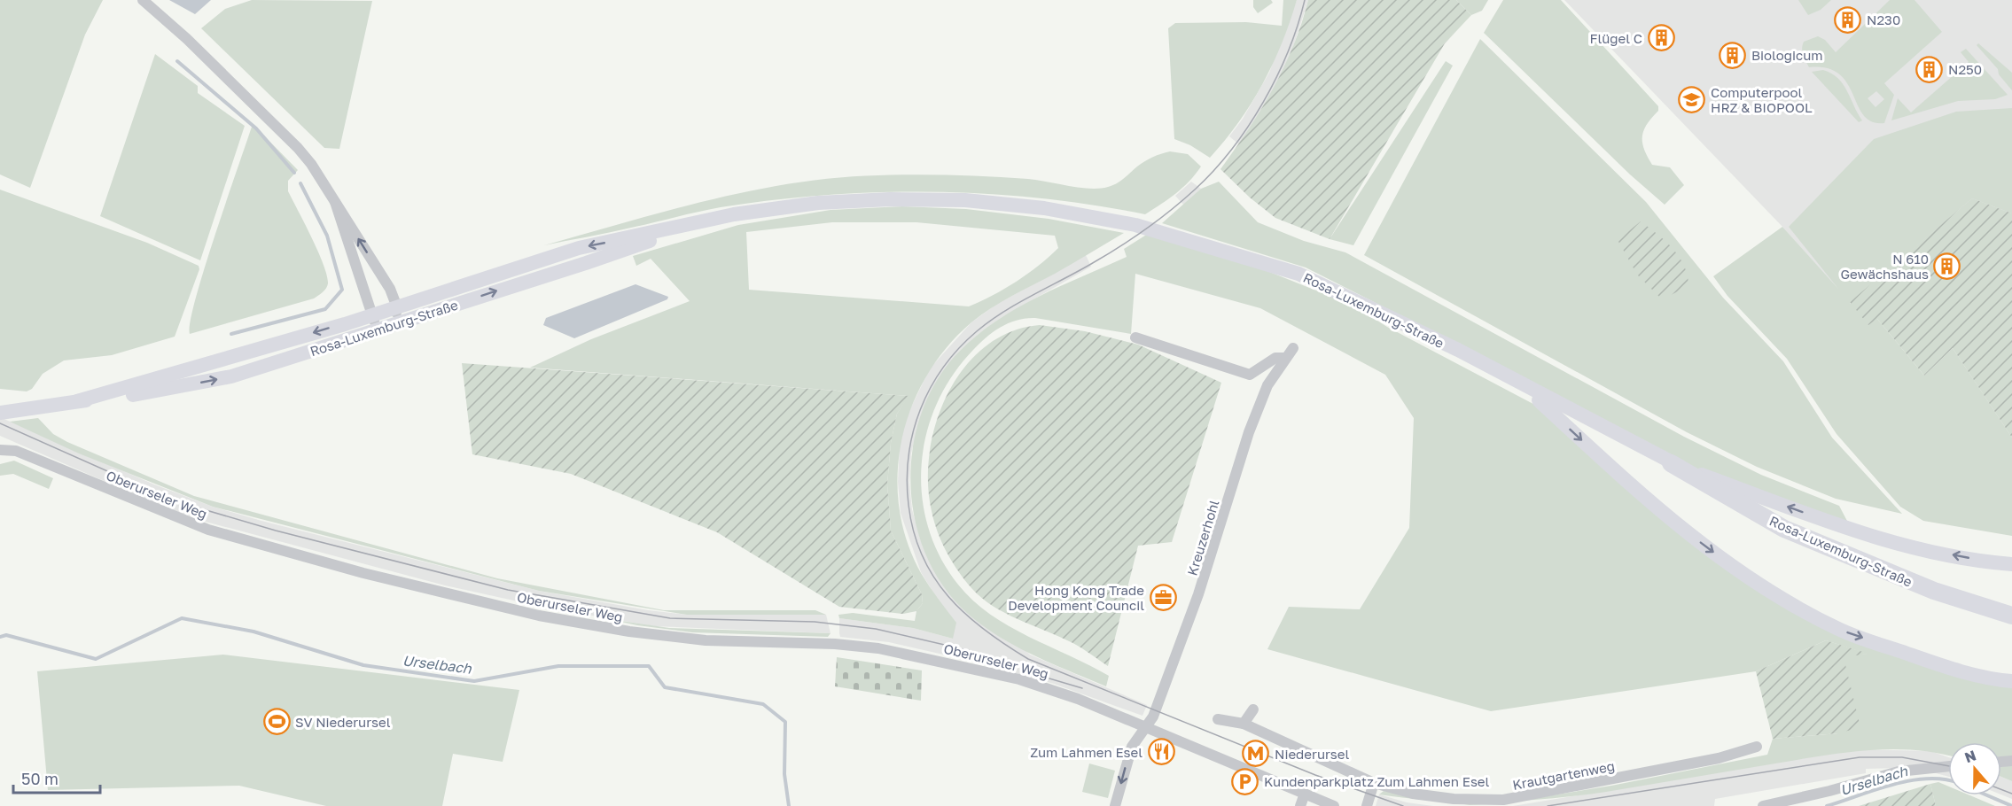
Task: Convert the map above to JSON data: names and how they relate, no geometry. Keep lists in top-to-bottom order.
{
  "streets": {
    "highway": ["Rosa-Luxemburg-Straße"],
    "street": ["Oberurseler Weg", "Kreuzerhohl", "Krautgartenweg"]
  },
  "crossings": [
    ["Oberurseler Weg", "Kreuzerhohl"]
  ],
  "water": ["Urselbach"],
  "places": {
    "building": [
      "N230",
      "Flügel C",
      "Biologicum",
      "N250",
      "N 610 Gewächshaus"
    ],
    "school or university": ["Computerpool HRZ & BIOPOOL"],
    "office": ["Hong Kong Trade Development Council"],
    "sports": ["SV Niederursel"],
    "restaurant": ["Zum Lahmen Esel"],
    "metro station": ["Niederursel"],
    "parking": ["Kundenparkplatz Zum Lahmen Esel"]
  },
  "scale_bar": "50 m",
  "north": "top"
}
